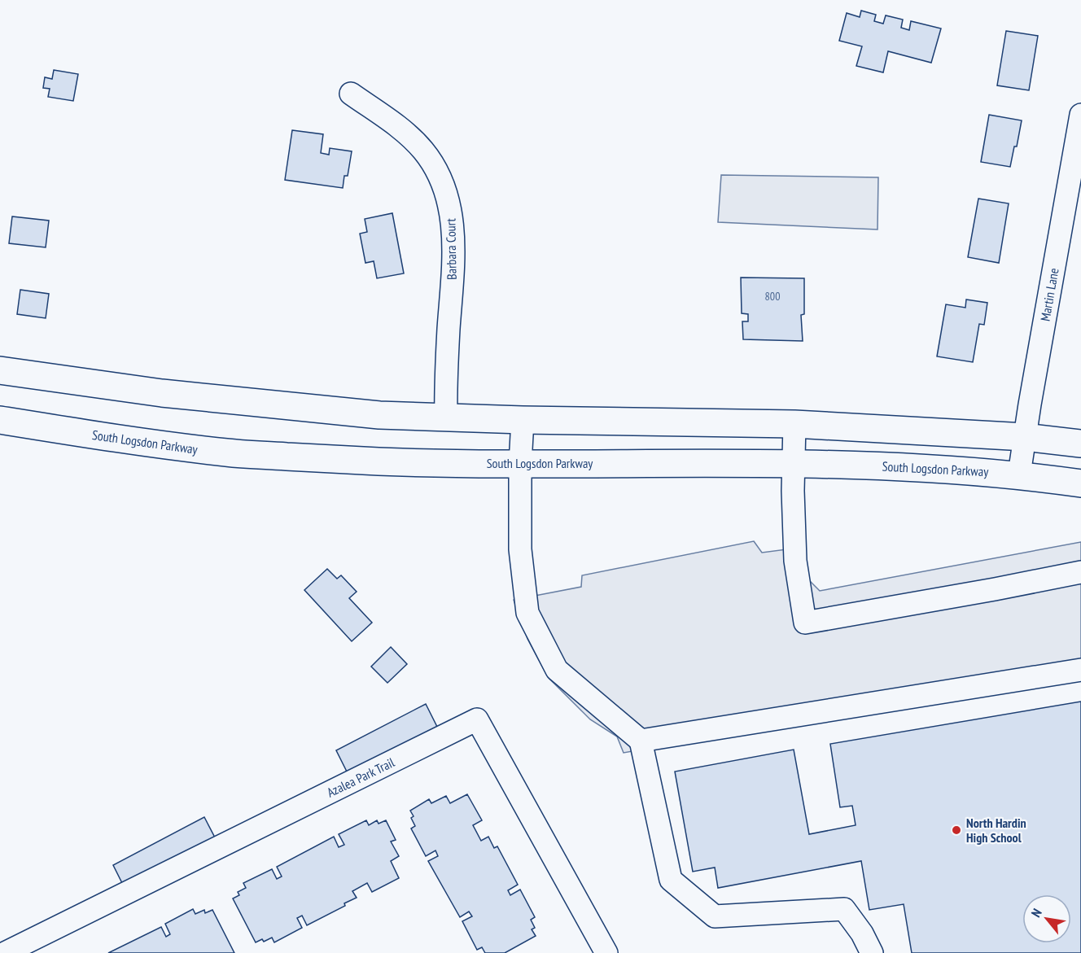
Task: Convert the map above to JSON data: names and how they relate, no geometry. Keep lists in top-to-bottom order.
{
  "streets": {
    "main road": ["South Logsdon Parkway"],
    "street": ["Barbara Court", "Martin Lane", "Azalea Park Trail"]
  },
  "crossings": [
    ["Martin Lane", "South Logsdon Parkway"]
  ],
  "places": ["North Hardin High School"],
  "house_numbers": ["800"],
  "north": "top left"
}
